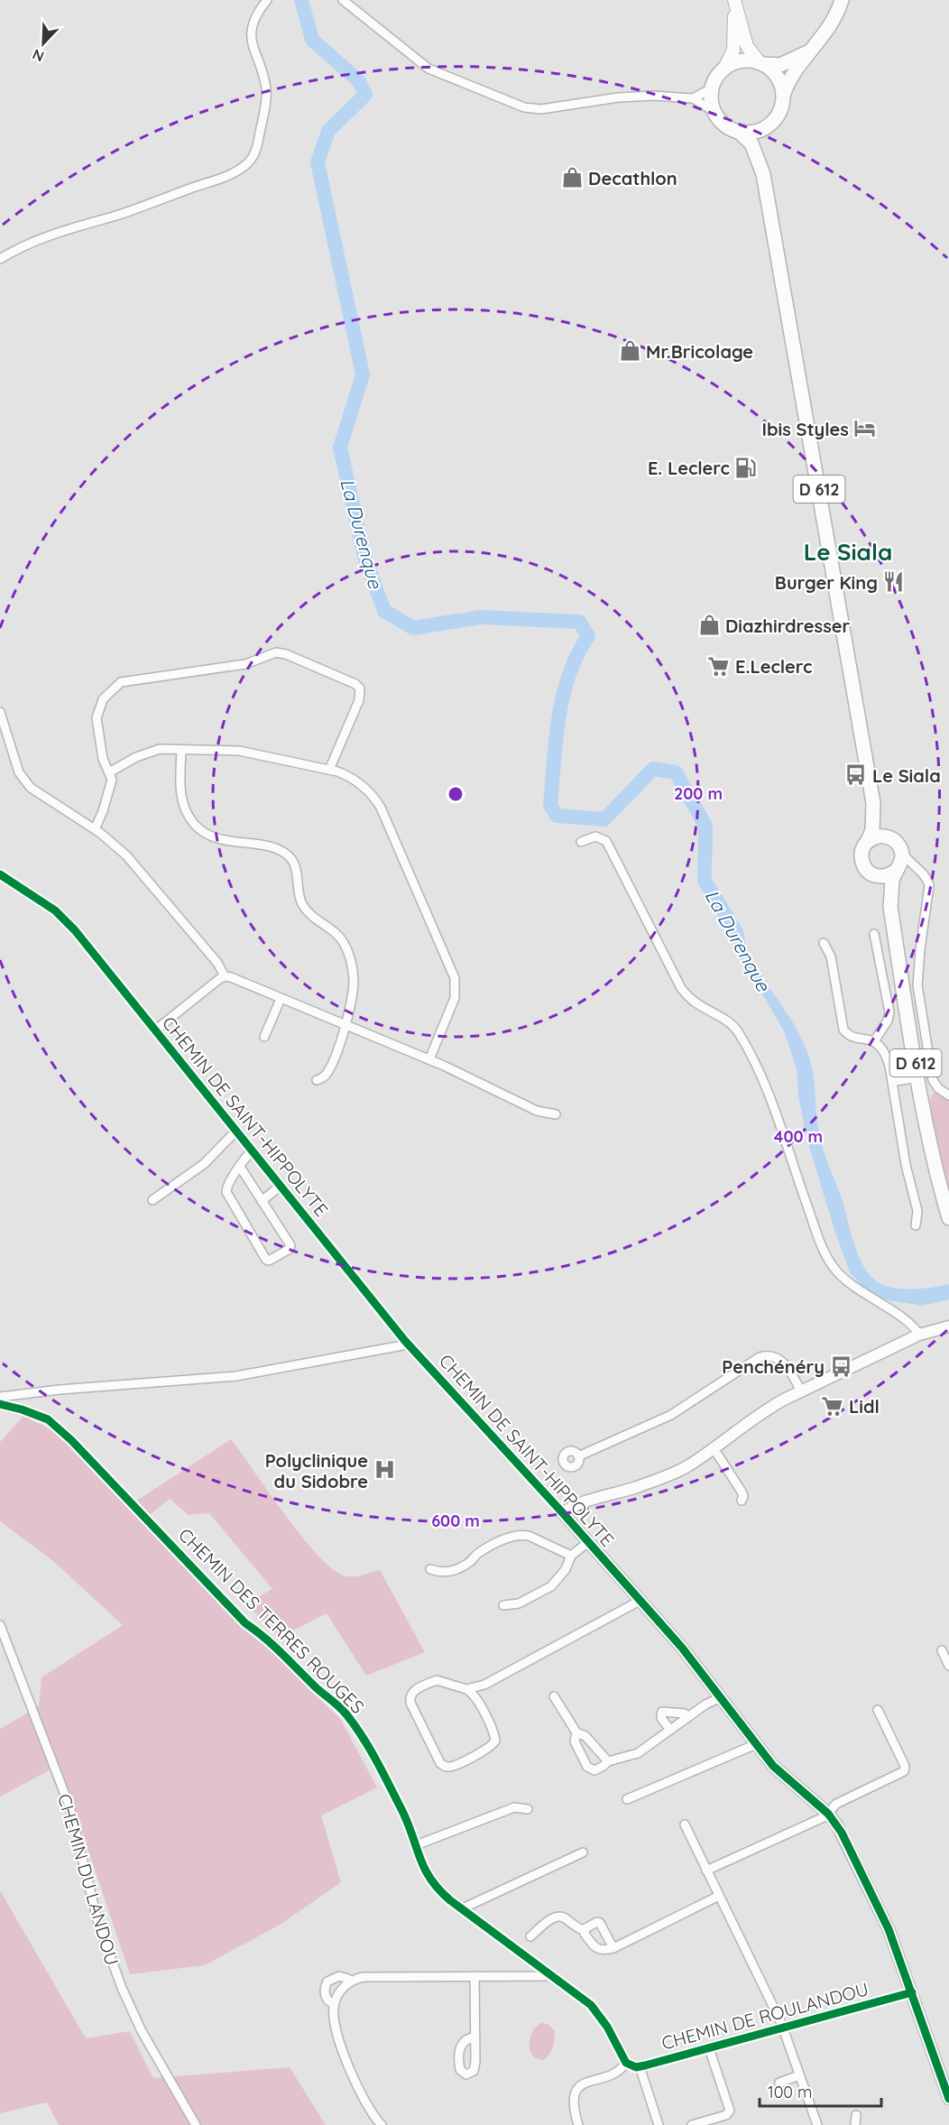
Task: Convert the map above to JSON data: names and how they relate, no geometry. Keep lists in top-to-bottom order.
{
  "streets": {
    "main road": ["D 612"],
    "street": [
      "CHEMIN DE SAINT-HIPPOLYTE",
      "CHEMIN DES TERRES ROUGES",
      "CHEMIN DU LANDOU",
      "CHEMIN DE ROULANDOU"
    ]
  },
  "crossings": [
    ["CHEMIN DE SAINT-HIPPOLYTE", "CHEMIN DE ROULANDOU"],
    ["CHEMIN DES TERRES ROUGES", "CHEMIN DE ROULANDOU"]
  ],
  "districts": ["Le Siala"],
  "water": ["La Durenque"],
  "places": {
    "shop": ["Decathlon", "Mr.Bricolage", "Diazhirdresser"],
    "hotel": ["Ibis Styles"],
    "fuel station": ["E. Leclerc"],
    "restaurant": ["Burger King"],
    "supermarket": ["E.Leclerc", "Lidl"],
    "bus stop": ["Le Siala", "Penchénéry"],
    "hospital": ["Polyclinique du Sidobre"]
  },
  "scale_bar": "100 m",
  "north": "bottom left",
  "rings": ["200 m", "400 m", "600 m"]
}
